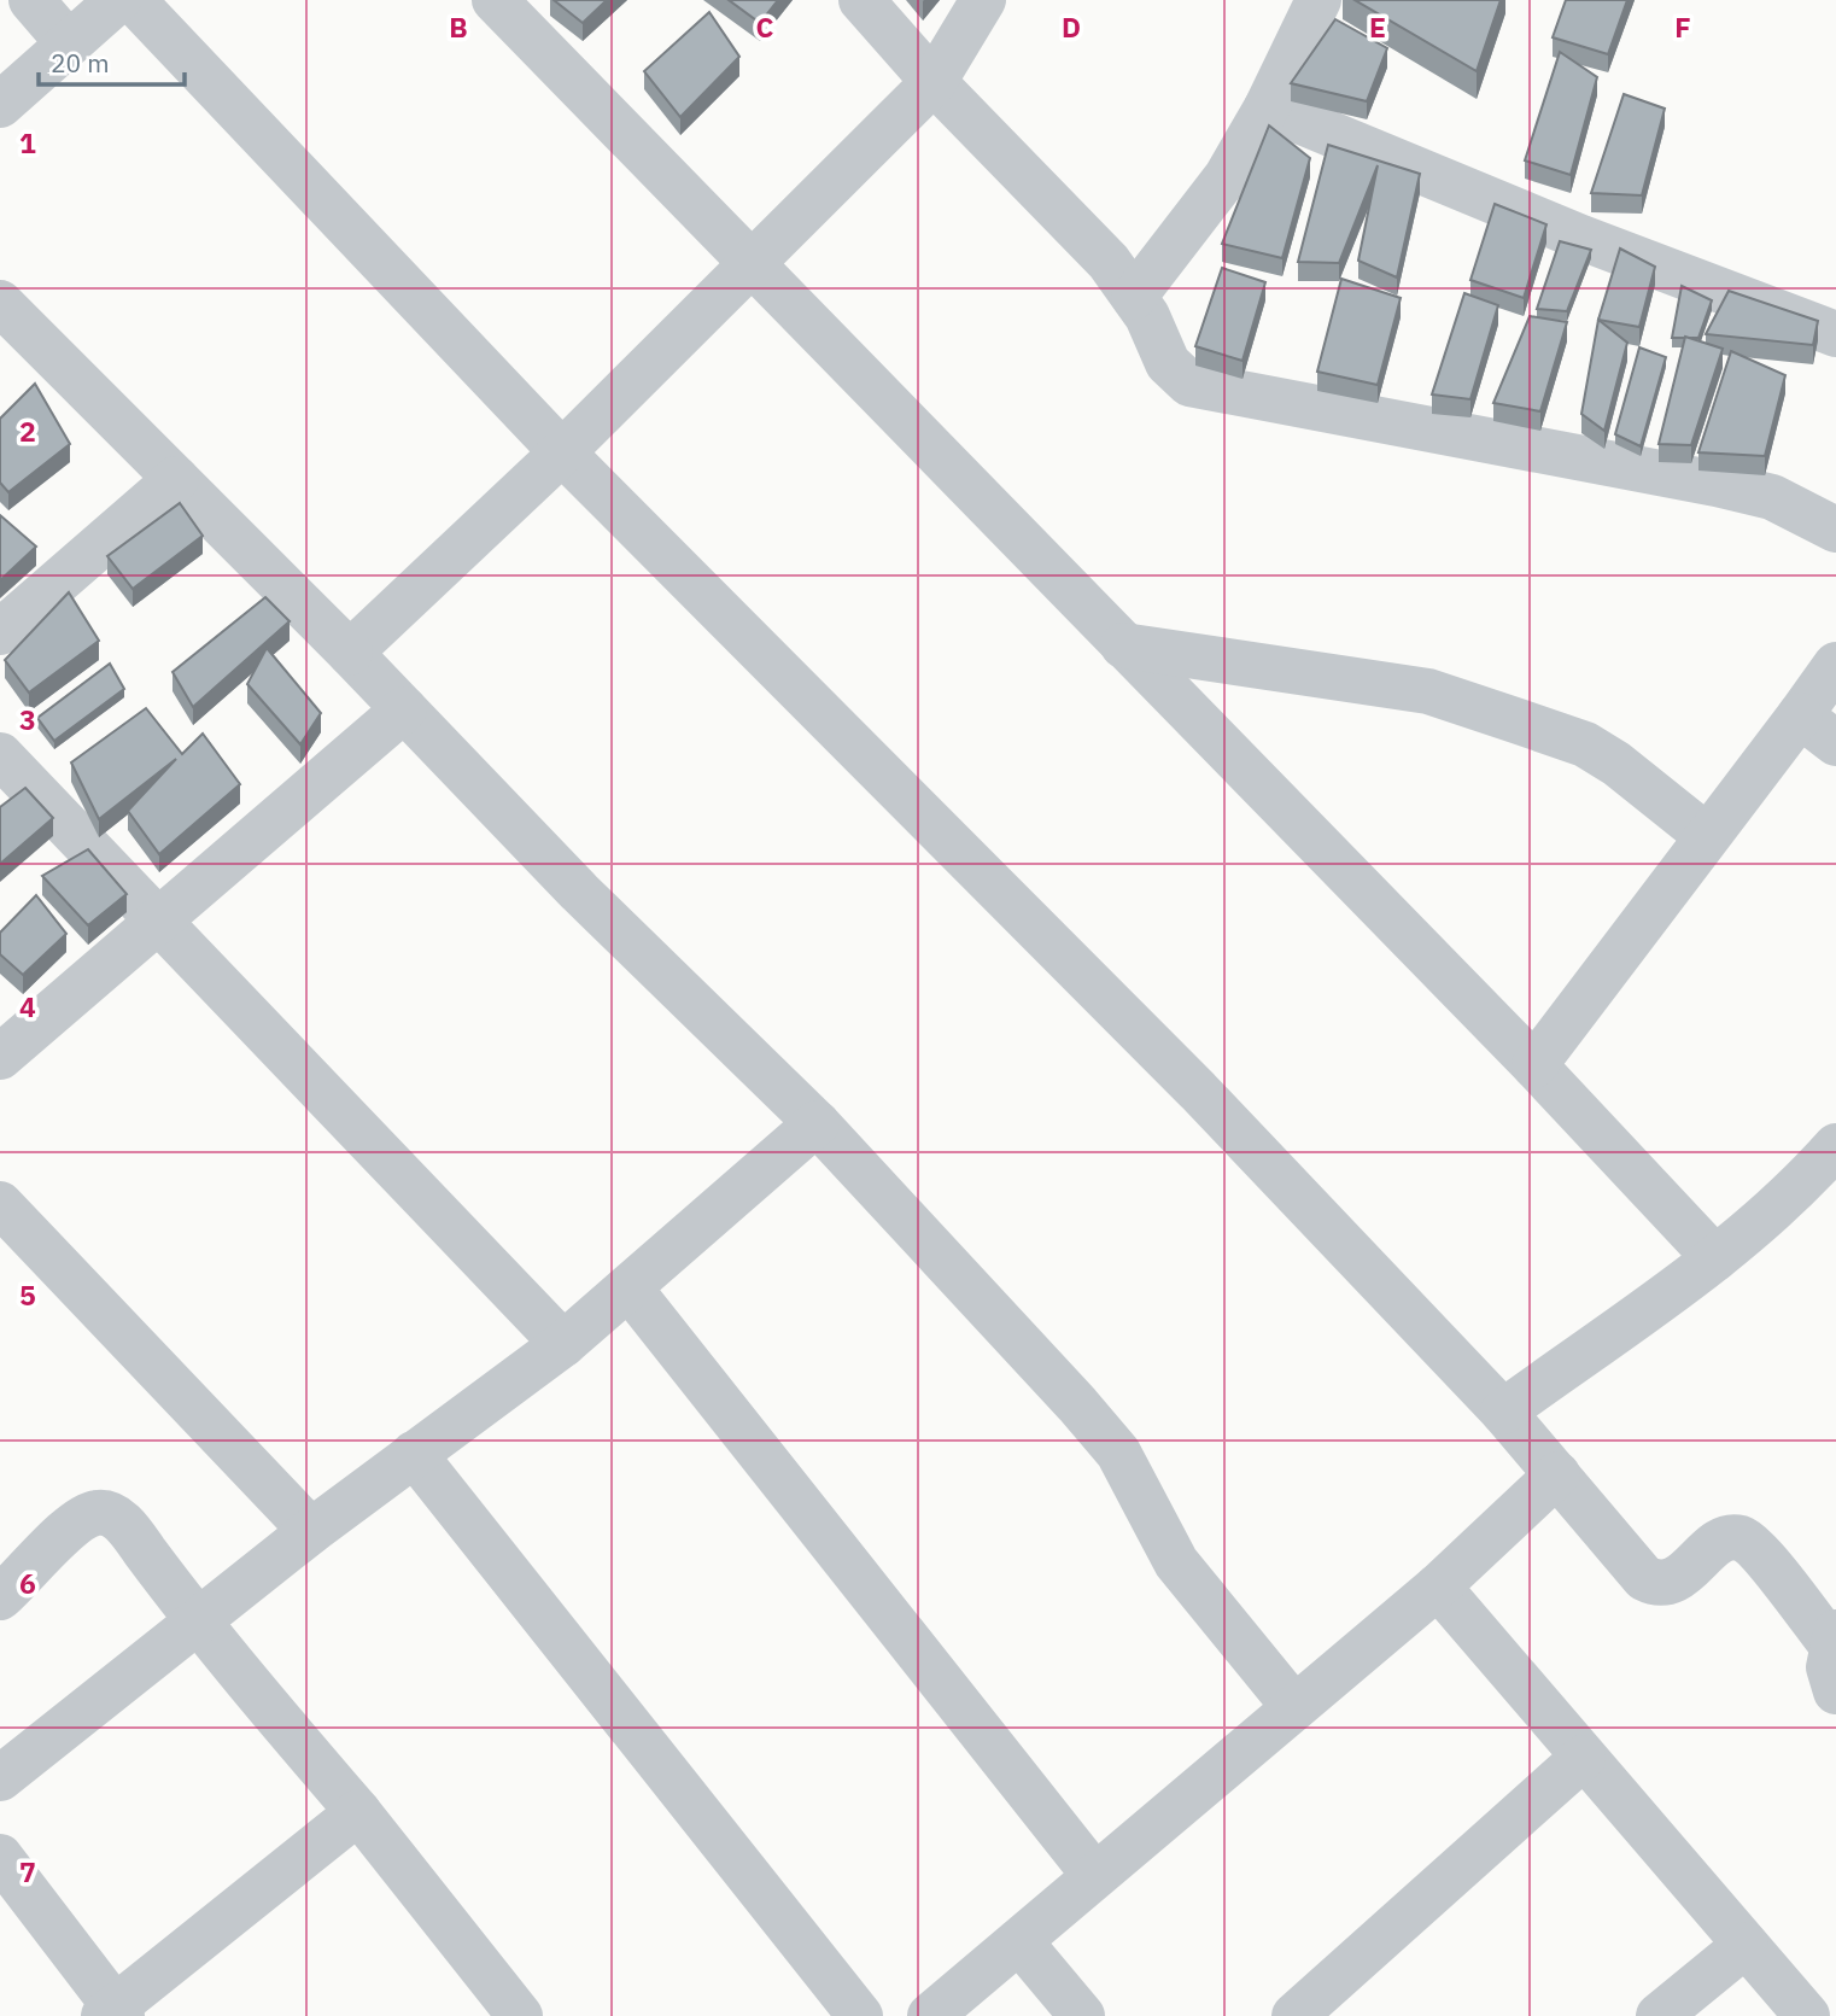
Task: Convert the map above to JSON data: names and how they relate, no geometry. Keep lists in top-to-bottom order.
{
  "scale_bar": "20 m",
  "grid": {
    "columns": [
      "B",
      "C",
      "D",
      "E",
      "F"
    ],
    "rows": [
      "1",
      "2",
      "3",
      "4",
      "5",
      "6",
      "7"
    ]
  }
}
